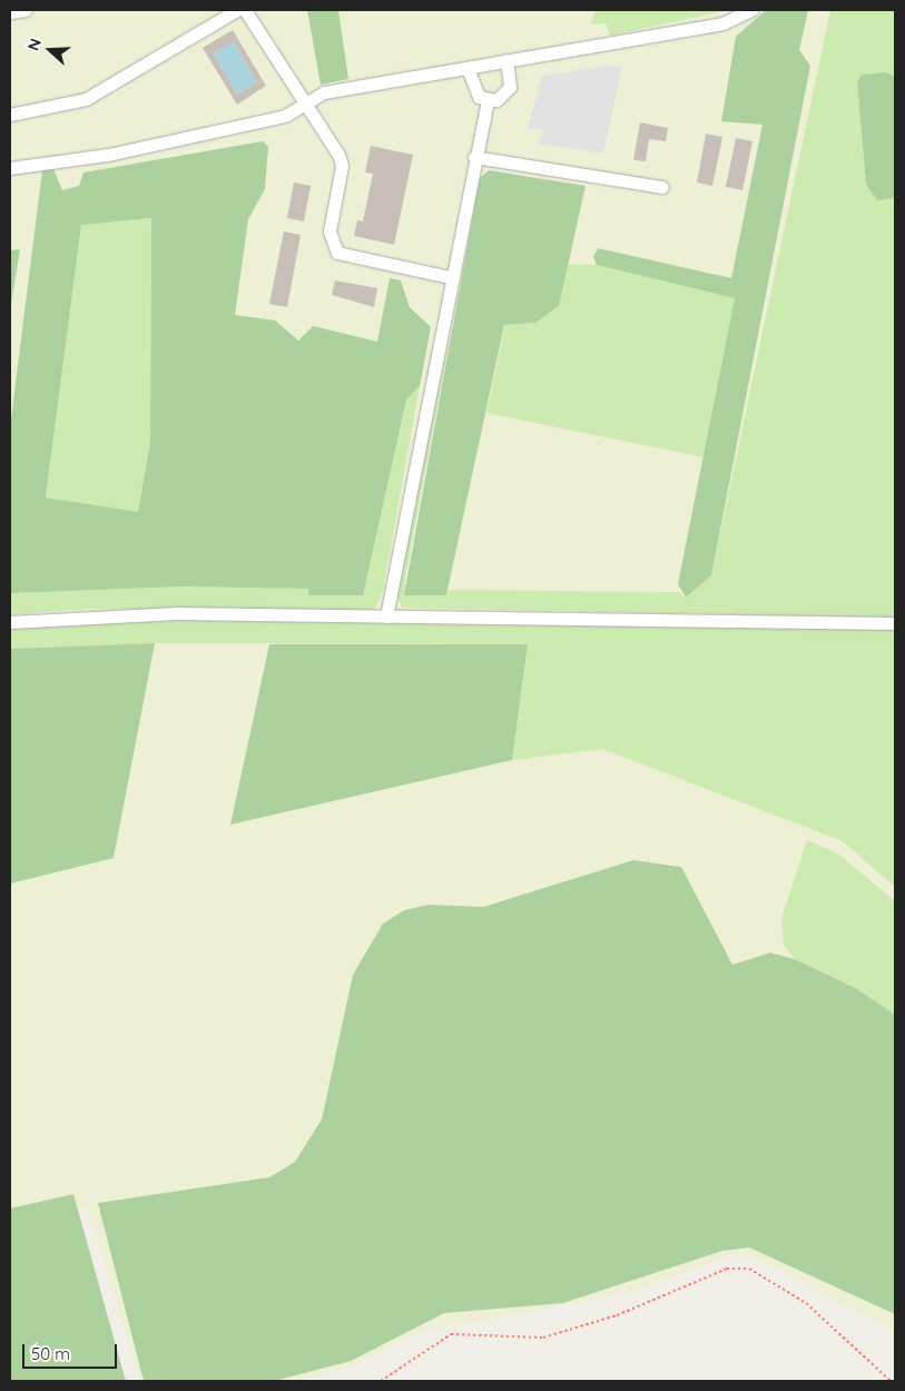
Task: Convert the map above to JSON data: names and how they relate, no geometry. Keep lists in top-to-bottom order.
{
  "scale_bar": "50 m",
  "north": "left"
}
